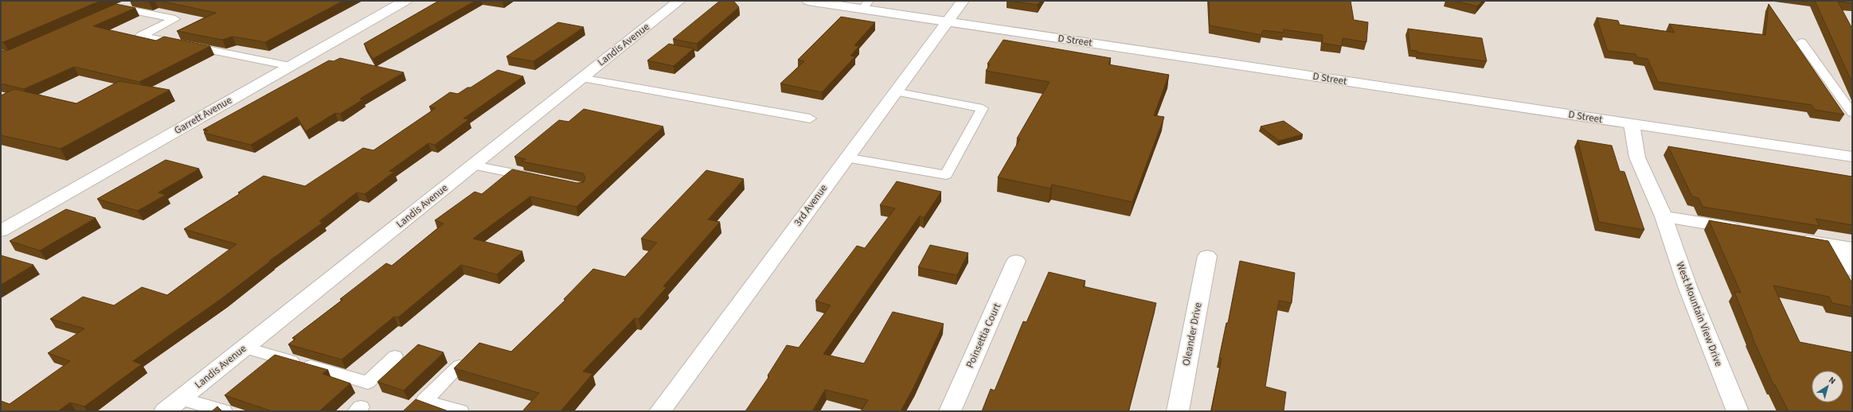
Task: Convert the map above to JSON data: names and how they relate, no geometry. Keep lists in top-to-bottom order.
{
  "streets": {
    "street": [
      "D Street",
      "Landis Avenue",
      "Garrett Avenue",
      "3rd Avenue",
      "West Mountain View Drive",
      "Oleander Drive",
      "Poinsettia Court"
    ]
  },
  "crossings": [
    ["D Street", "3rd Avenue"],
    ["D Street", "West Mountain View Drive"]
  ],
  "north": "top right"
}
